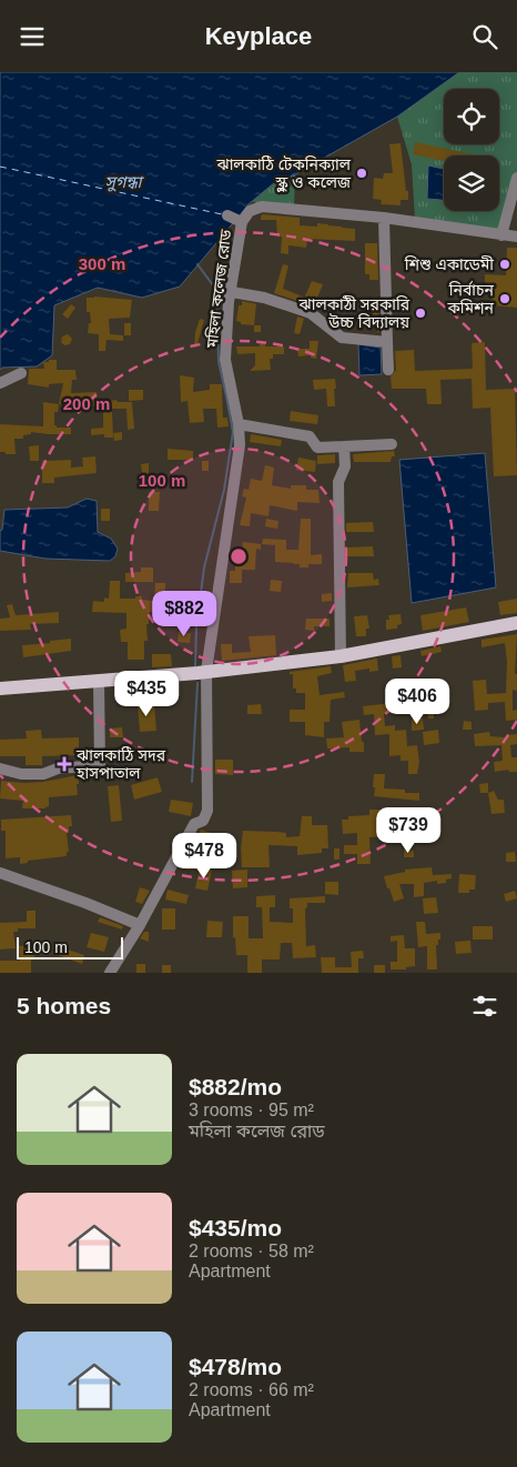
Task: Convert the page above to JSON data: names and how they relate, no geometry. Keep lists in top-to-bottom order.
{
  "streets": {
    "street": ["মহিলা কলেজ রোড"]
  },
  "water": ["সুগন্ধা"],
  "places": {
    "other": [
      "ঝালকাঠি টেকনিক্যাল স্কুল ও কলেজ",
      "শিশু একাডেমী",
      "নির্বাচন কমিশন",
      "ঝালকাঠী সরকারি উচ্চ বিদ্যালয়"
    ],
    "health": ["ঝালকাঠি সদর হাসপাতাল"]
  },
  "scale_bar": "100 m",
  "page": {
    "header": "Keyplace",
    "price": [
      "$882",
      "$435",
      "$406",
      "$739",
      "$478"
    ],
    "scale": "100 m",
    "heading": "5 homes",
    "list": [
      {
        "name": "$882/mo",
        "note": "3 rooms · 95 m² · মহিলা কলেজ রোড"
      },
      {
        "name": "$435/mo",
        "note": "2 rooms · 58 m² · Apartment"
      },
      {
        "name": "$478/mo",
        "note": "2 rooms · 66 m² · Apartment"
      }
    ]
  },
  "rings": ["300 m", "200 m", "100 m"]
}
